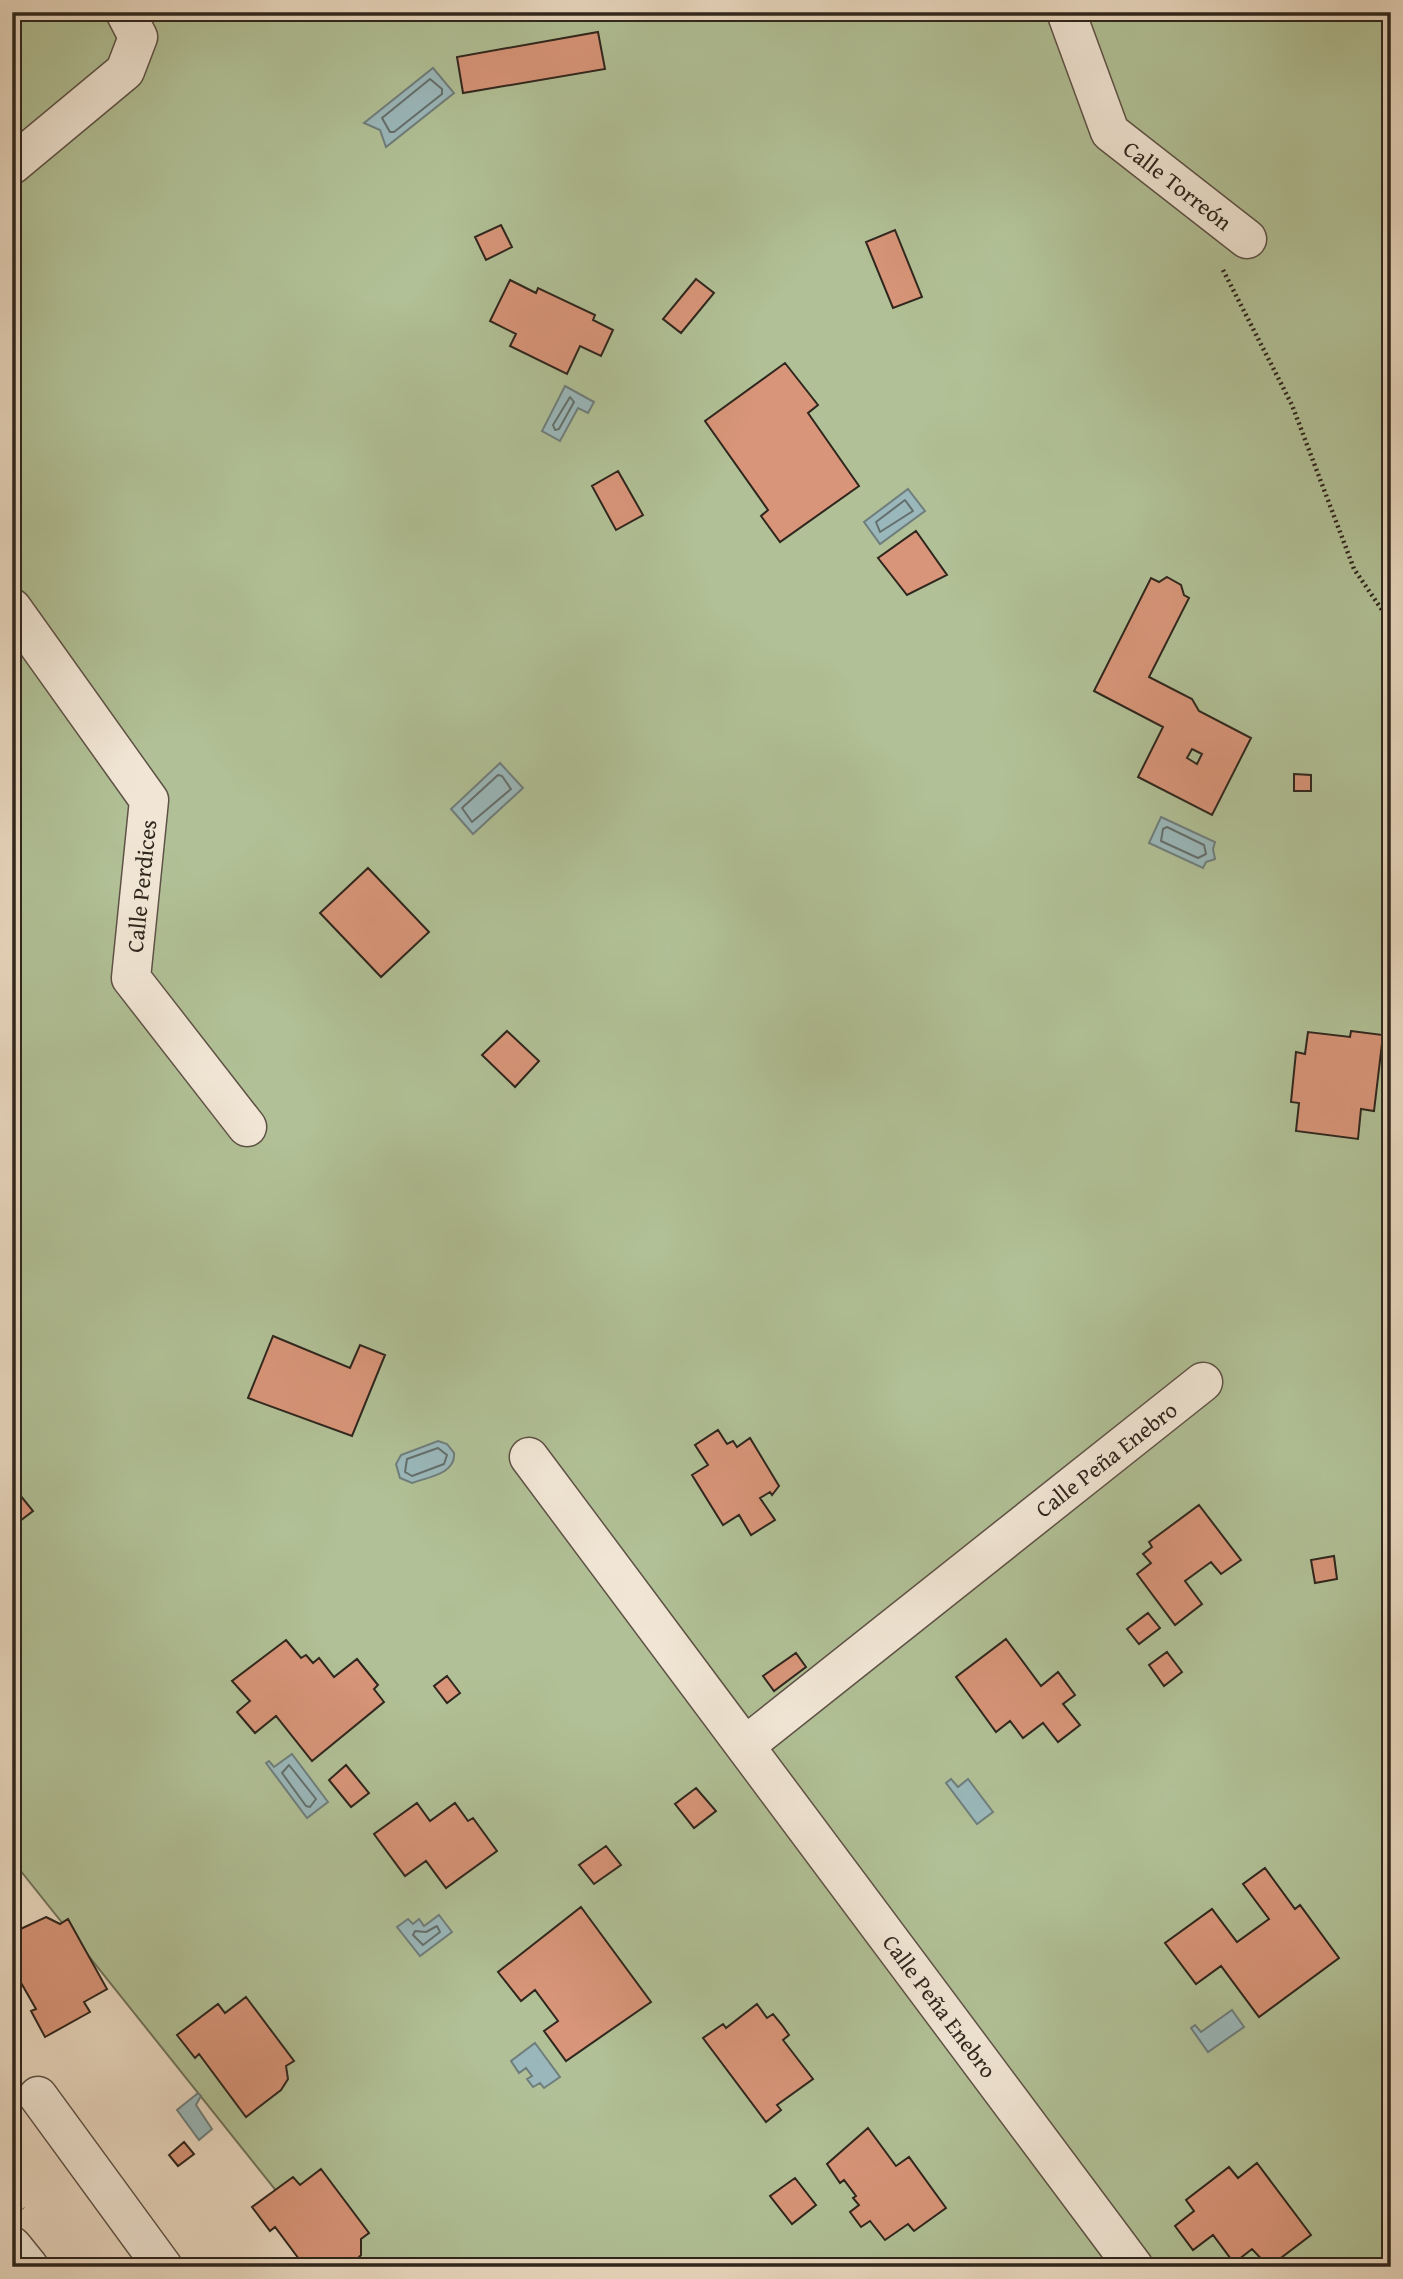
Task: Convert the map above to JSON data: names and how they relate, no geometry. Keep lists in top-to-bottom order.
{
  "streets": {
    "street": ["Calle Torreón", "Calle Perdices", "Calle Peña Enebro"]
  }
}
